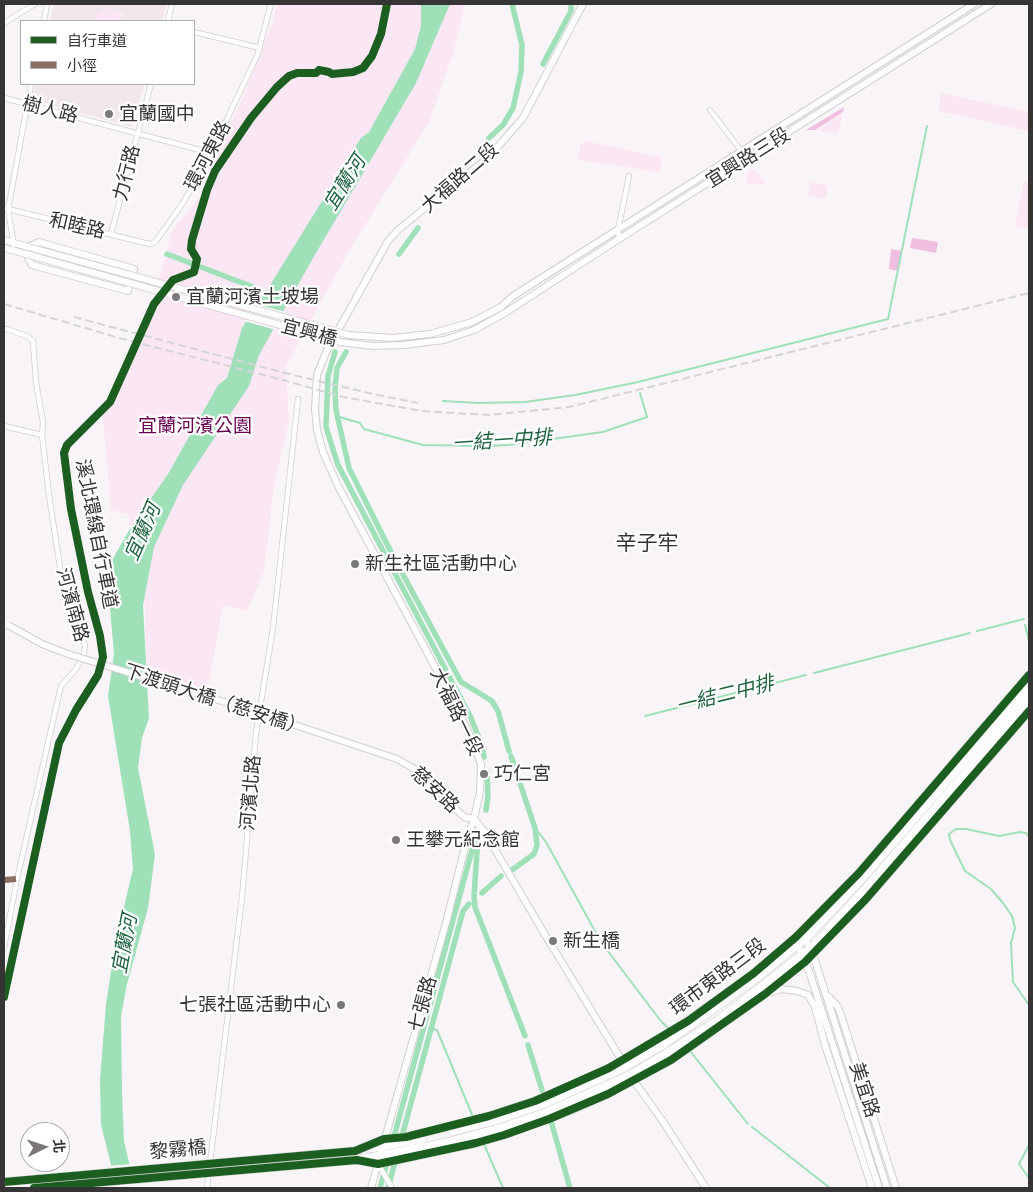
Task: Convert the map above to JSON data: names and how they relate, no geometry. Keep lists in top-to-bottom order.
{
  "streets": {
    "main road": ["環市東路三段", "黎霧橋"],
    "street": [
      "樹人路",
      "環河東路",
      "宜興路三段",
      "力行路",
      "大福路二段",
      "和睦路",
      "宜興橋",
      "河濱南路",
      "下渡頭大橋（慈安橋）",
      "大福路一段",
      "慈安路",
      "河濱北路",
      "七張路",
      "美宜路"
    ],
    "cycle path": ["溪北環線自行車道"]
  },
  "crossings": [
    ["樹人路", "環河東路"],
    ["樹人路", "力行路"],
    ["環河東路", "和睦路"],
    ["宜興路三段", "宜興橋"],
    ["力行路", "和睦路"],
    ["大福路二段", "大福路一段"],
    ["下渡頭大橋（慈安橋）", "慈安路"],
    ["大福路一段", "慈安路"],
    ["大福路一段", "七張路"],
    ["慈安路", "七張路"],
    ["環市東路三段", "七張路"],
    ["環市東路三段", "美宜路"],
    ["環市東路三段", "黎霧橋"]
  ],
  "districts": ["辛子牢"],
  "water": ["宜蘭河", "一結一中排", "一結二中排"],
  "parks": ["宜蘭河濱公園"],
  "places": [
    "宜蘭國中",
    "宜蘭河濱土坡場",
    "新生社區活動中心",
    "巧仁宮",
    "王攀元紀念館",
    "新生橋",
    "七張社區活動中心"
  ],
  "legend": ["自行車道", "小徑"],
  "north": "right"
}
